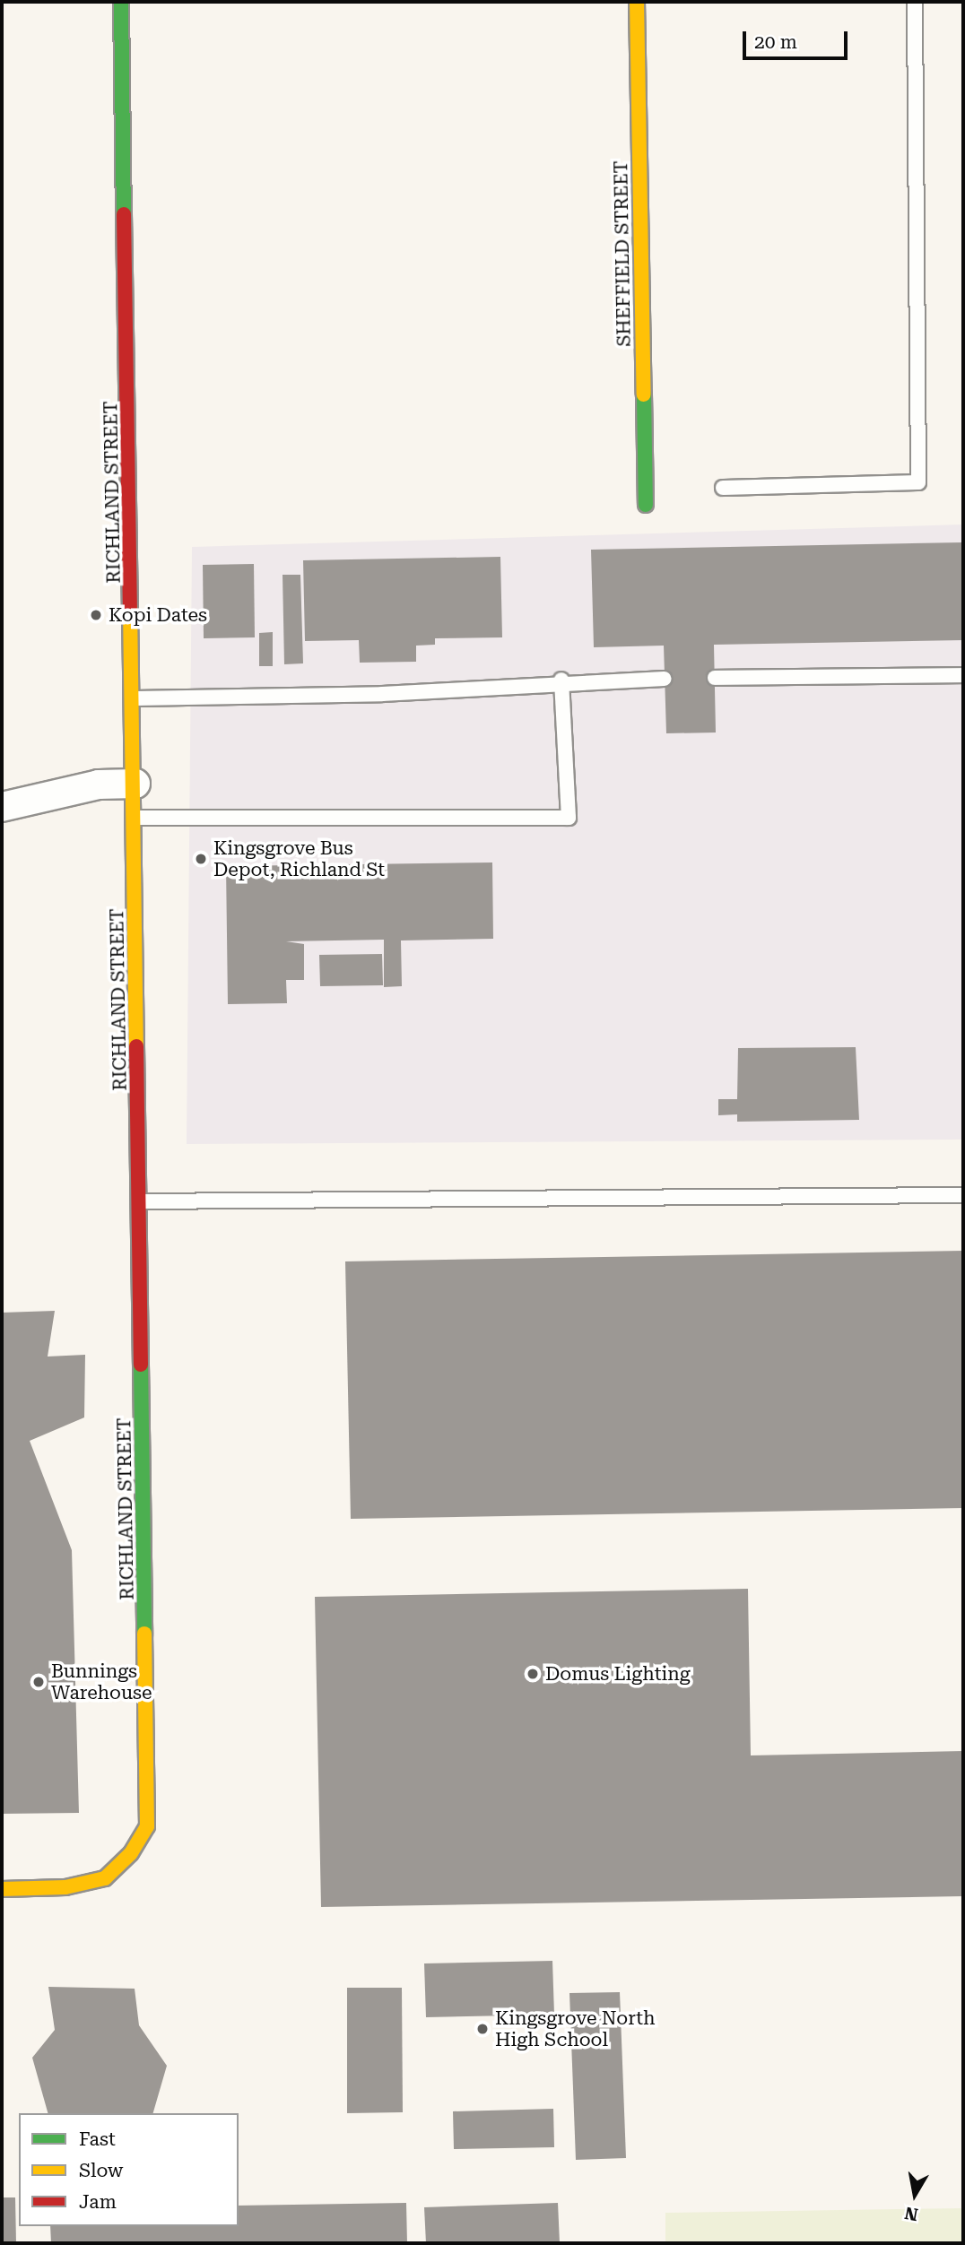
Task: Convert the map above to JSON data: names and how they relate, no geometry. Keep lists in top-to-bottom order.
{
  "streets": {
    "street": ["SHEFFIELD STREET", "RICHLAND STREET"]
  },
  "places": [
    "Kopi Dates",
    "Kingsgrove Bus Depot, Richland St",
    "Domus Lighting",
    "Bunnings Warehouse",
    "Kingsgrove North High School"
  ],
  "legend": ["Fast", "Slow", "Jam"],
  "scale_bar": "20 m",
  "north": "bottom"
}
